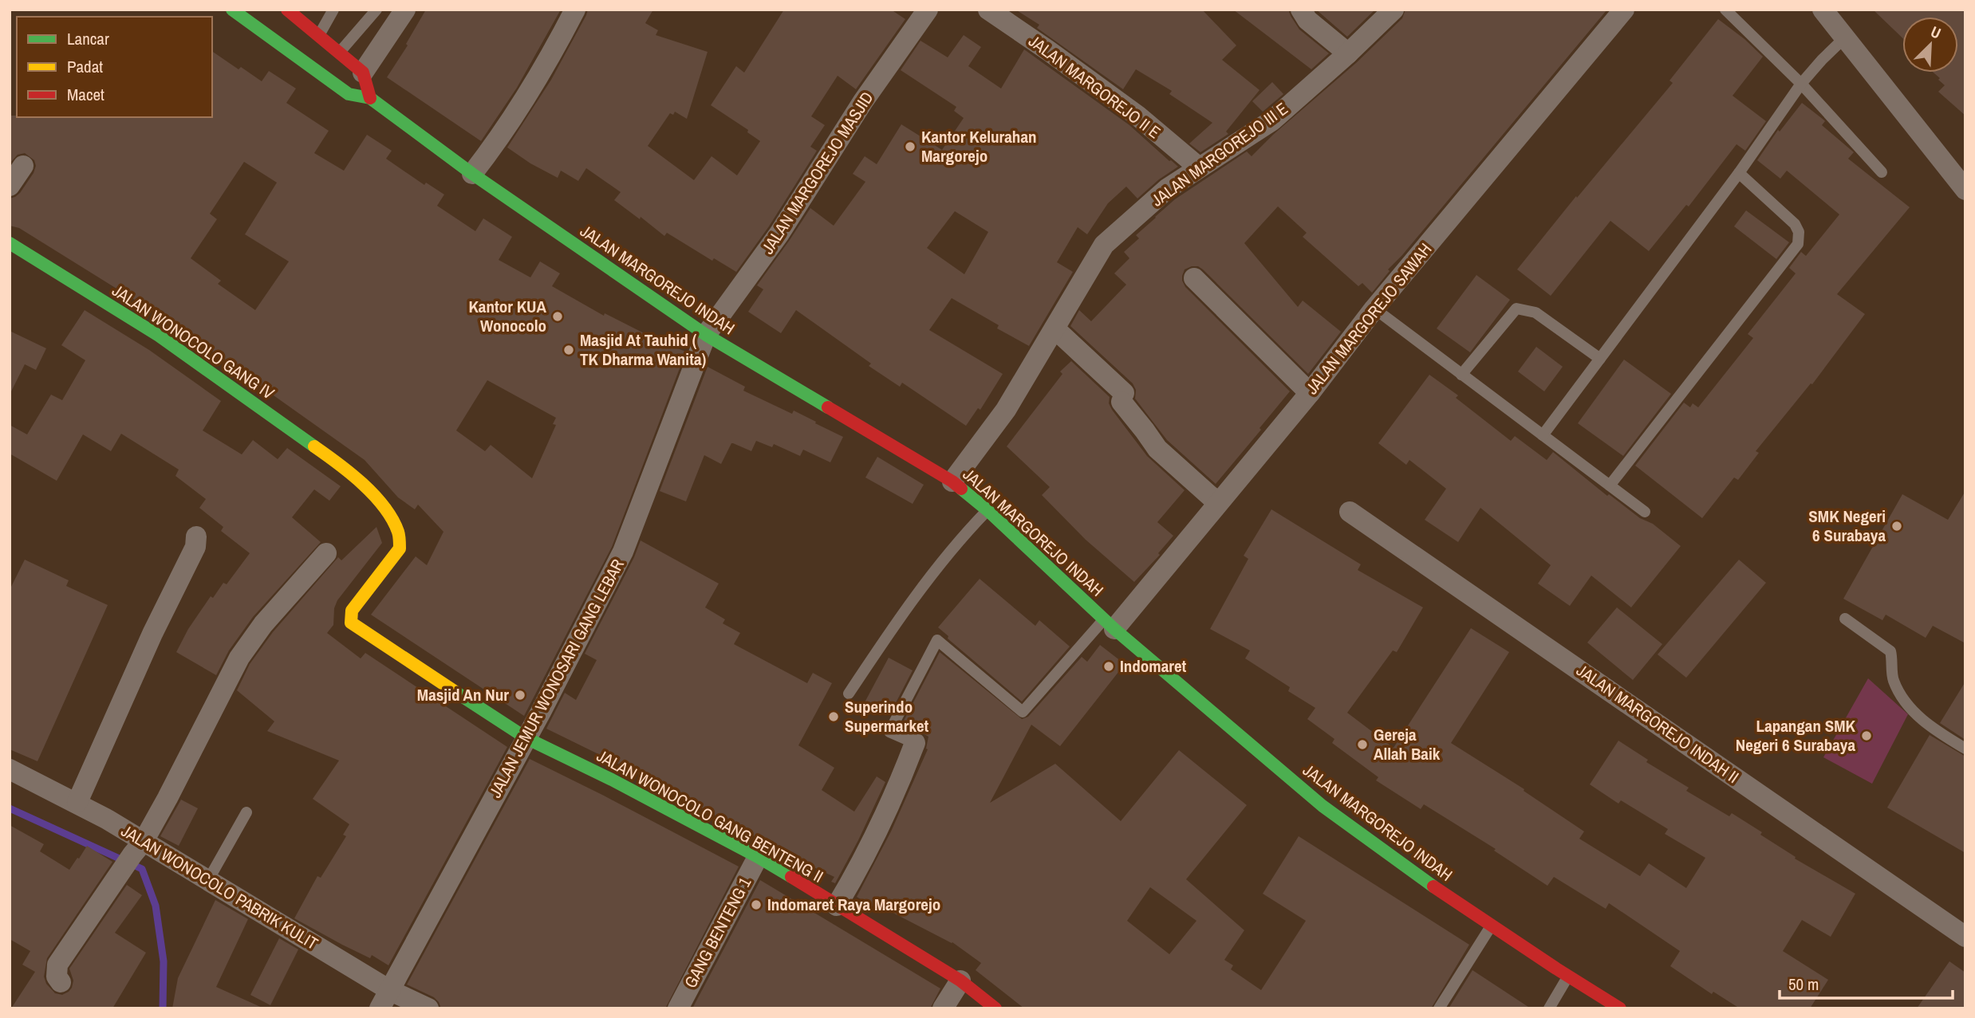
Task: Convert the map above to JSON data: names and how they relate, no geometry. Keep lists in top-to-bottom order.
{
  "streets": {
    "main road": ["JALAN MARGOREJO INDAH", "JALAN WONOCOLO GANG IV", "JALAN WONOCOLO GANG BENTENG II"],
    "street": [
      "JALAN MARGOREJO II E",
      "JALAN MARGOREJO III E",
      "JALAN MARGOREJO MASJID",
      "JALAN MARGOREJO SAWAH",
      "JALAN JEMUR WONOSARI GANG LEBAR",
      "JALAN MARGOREJO INDAH II",
      "JALAN WONOCOLO PABRIK KULIT",
      "GANG BENTENG 1"
    ]
  },
  "crossings": [
    ["JALAN MARGOREJO II E", "JALAN MARGOREJO III E"],
    ["JALAN MARGOREJO III E", "JALAN MARGOREJO INDAH"],
    ["JALAN MARGOREJO MASJID", "JALAN MARGOREJO INDAH"],
    ["JALAN MARGOREJO MASJID", "JALAN JEMUR WONOSARI GANG LEBAR"],
    ["JALAN MARGOREJO INDAH", "JALAN MARGOREJO SAWAH"],
    ["JALAN MARGOREJO INDAH", "JALAN JEMUR WONOSARI GANG LEBAR"],
    ["JALAN WONOCOLO GANG IV", "JALAN JEMUR WONOSARI GANG LEBAR"],
    ["JALAN WONOCOLO GANG IV", "JALAN WONOCOLO GANG BENTENG II"],
    ["JALAN JEMUR WONOSARI GANG LEBAR", "JALAN WONOCOLO GANG BENTENG II"],
    ["JALAN JEMUR WONOSARI GANG LEBAR", "JALAN WONOCOLO PABRIK KULIT"],
    ["JALAN WONOCOLO GANG BENTENG II", "GANG BENTENG 1"]
  ],
  "places": [
    "Kantor Kelurahan Margorejo",
    "Kantor KUA Wonocolo",
    "Masjid At Tauhid ( TK Dharma Wanita)",
    "SMK Negeri 6 Surabaya",
    "Indomaret",
    "Masjid An Nur",
    "Superindo Supermarket",
    "Lapangan SMK Negeri 6 Surabaya",
    "Gereja Allah Baik",
    "Indomaret Raya Margorejo"
  ],
  "legend": ["Lancar", "Padat", "Macet"],
  "scale_bar": "50 m",
  "north": "top right"
}
